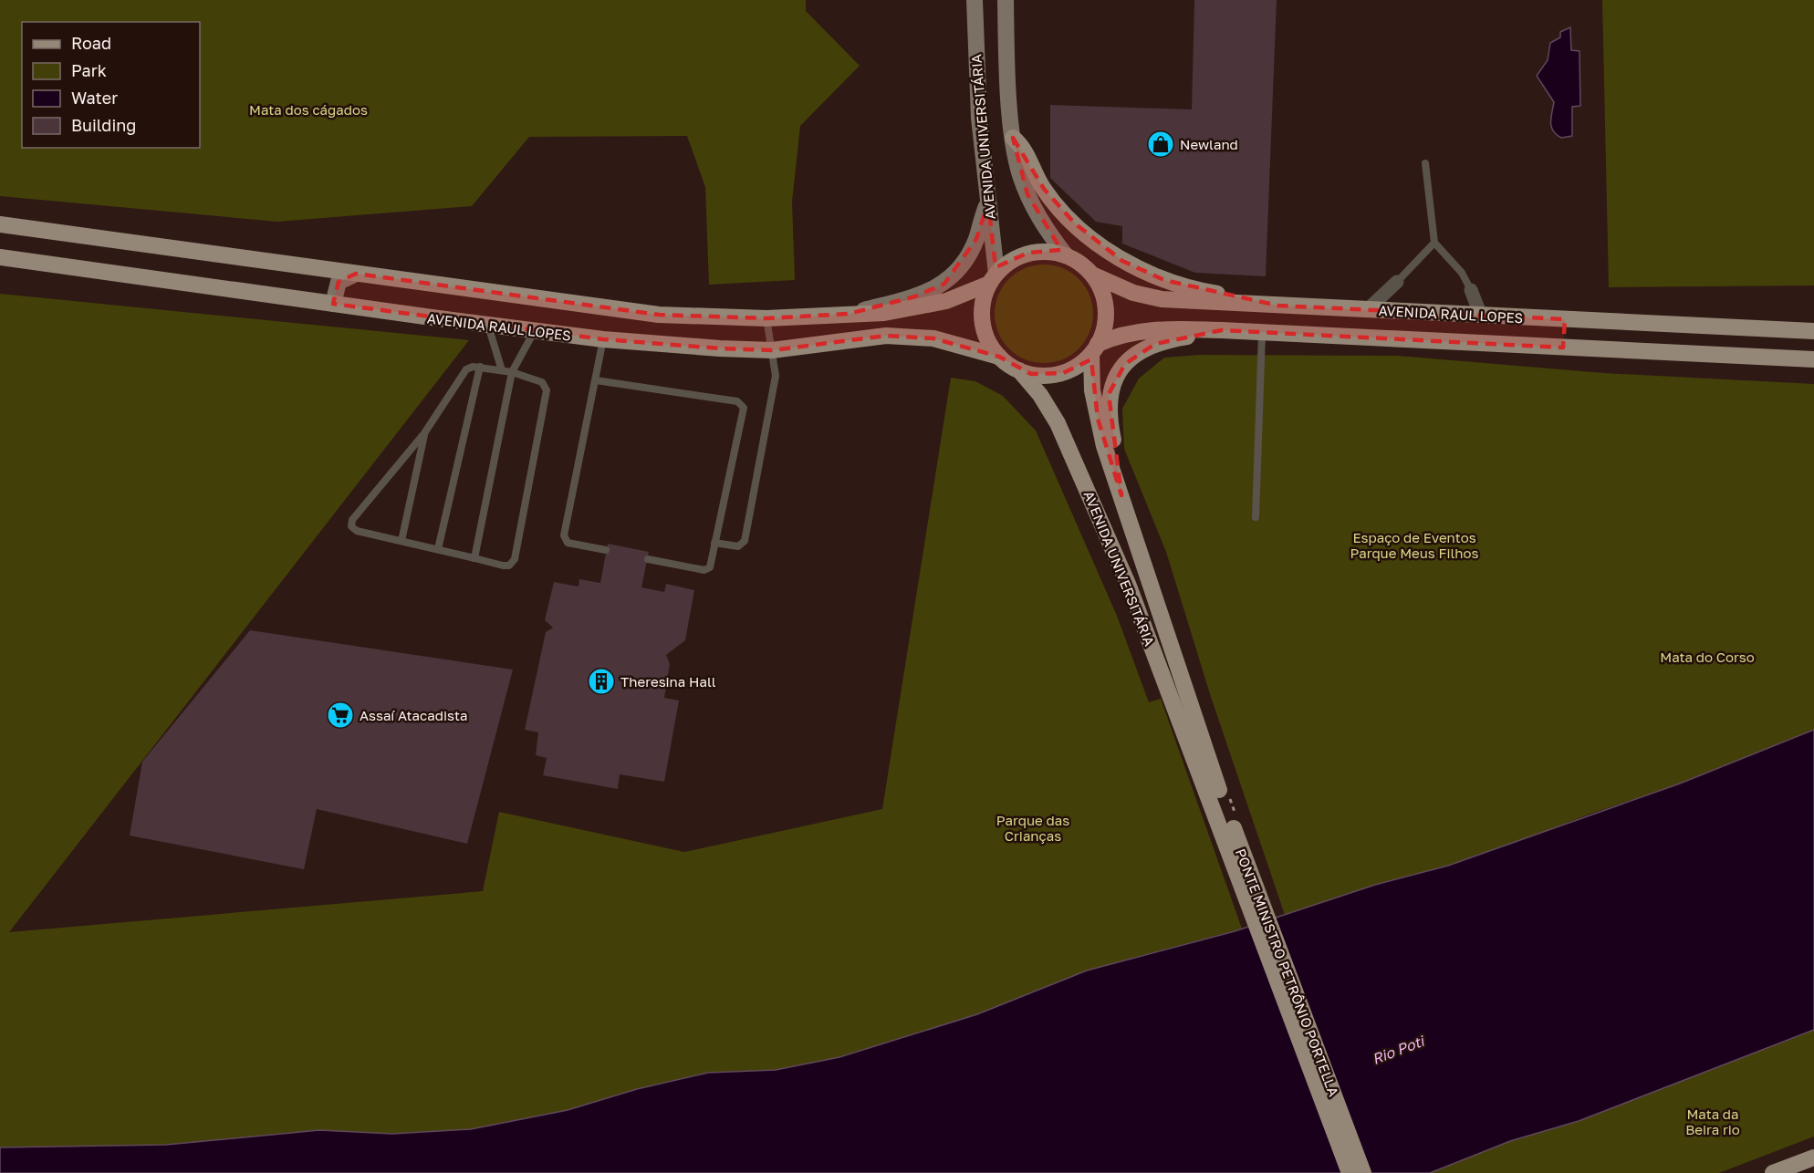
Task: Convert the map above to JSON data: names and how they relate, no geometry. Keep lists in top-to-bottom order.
{
  "streets": {
    "main road": ["AVENIDA UNIVERSITÁRIA", "AVENIDA RAUL LOPES", "PONTE MINISTRO PETRÔNIO PORTELLA"]
  },
  "crossings": [
    ["AVENIDA UNIVERSITÁRIA", "AVENIDA RAUL LOPES"],
    ["AVENIDA UNIVERSITÁRIA", "PONTE MINISTRO PETRÔNIO PORTELLA"]
  ],
  "water": ["Rio Poti"],
  "parks": [
    "Mata dos cágados",
    "Espaço de Eventos Parque Meus Filhos",
    "Mata do Corso",
    "Parque das Crianças",
    "Mata da Beira rio"
  ],
  "places": {
    "shop": ["Newland"],
    "building": ["Theresina Hall"],
    "supermarket": ["Assaí Atacadista"]
  },
  "legend": [
    "Road",
    "Park",
    "Water",
    "Building"
  ]
}
